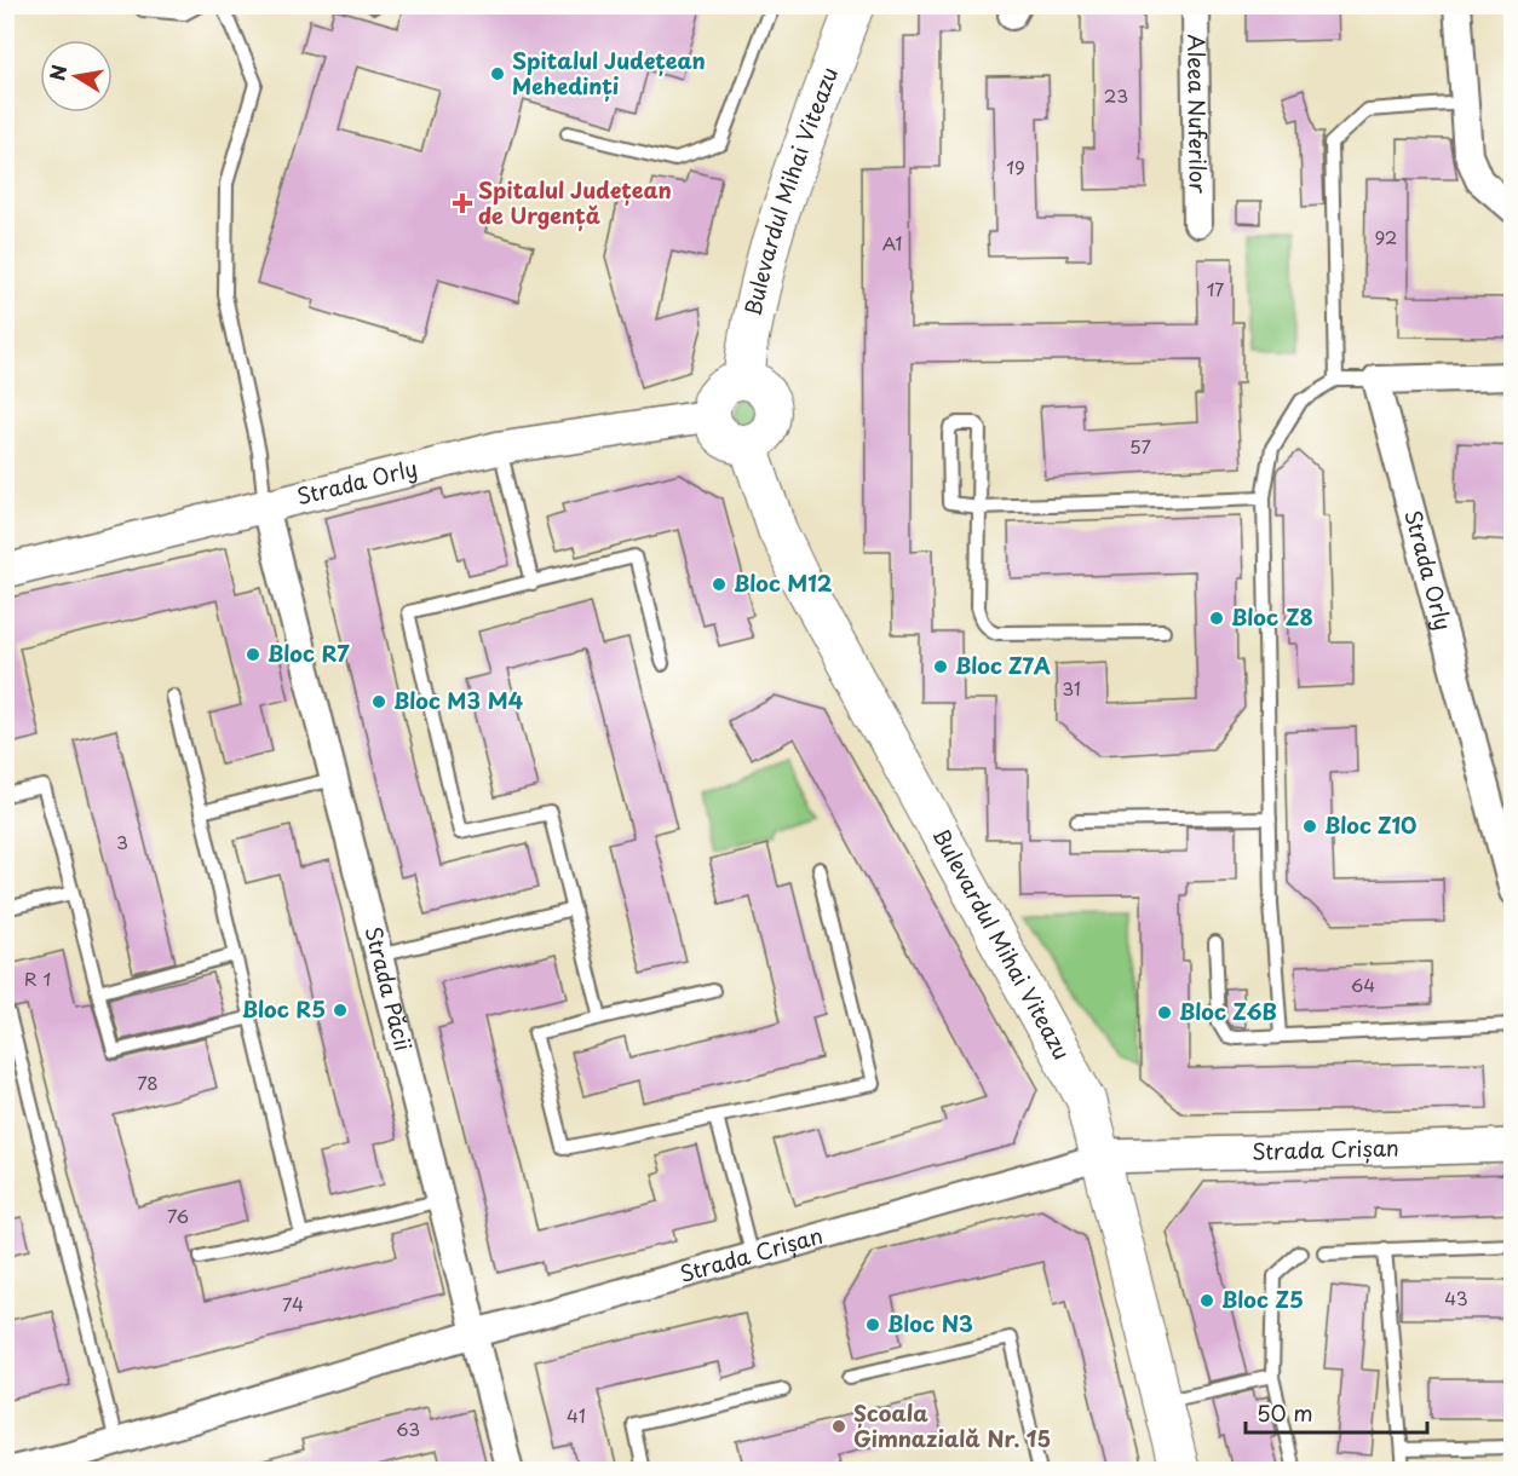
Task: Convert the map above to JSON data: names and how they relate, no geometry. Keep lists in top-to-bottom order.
{
  "streets": {
    "main road": ["Bulevardul Mihai Viteazu"],
    "street": [
      "Aleea Nuferilor",
      "Strada Orly",
      "Strada Păcii",
      "Strada Crișan"
    ]
  },
  "crossings": [
    ["Bulevardul Mihai Viteazu", "Strada Orly"],
    ["Bulevardul Mihai Viteazu", "Strada Crișan"],
    ["Strada Orly", "Strada Păcii"],
    ["Strada Păcii", "Strada Crișan"]
  ],
  "places": {
    "other": [
      "Spitalul Județean Mehedinți",
      "Bloc M12",
      "Bloc Z8",
      "Bloc R7",
      "Bloc Z7A",
      "Bloc M3 M4",
      "Bloc Z10",
      "Bloc R5",
      "Bloc Z6B",
      "Bloc Z5",
      "Bloc N3",
      "Școala Gimnazială Nr. 15"
    ],
    "health": ["Spitalul Județean de Urgență"]
  },
  "house_numbers": [
    "23",
    "19",
    "92",
    "A1",
    "17",
    "57",
    "31",
    "3",
    "R 1",
    "64",
    "78",
    "76",
    "43",
    "74",
    "41",
    "63"
  ],
  "scale_bar": "50 m",
  "north": "left"
}
